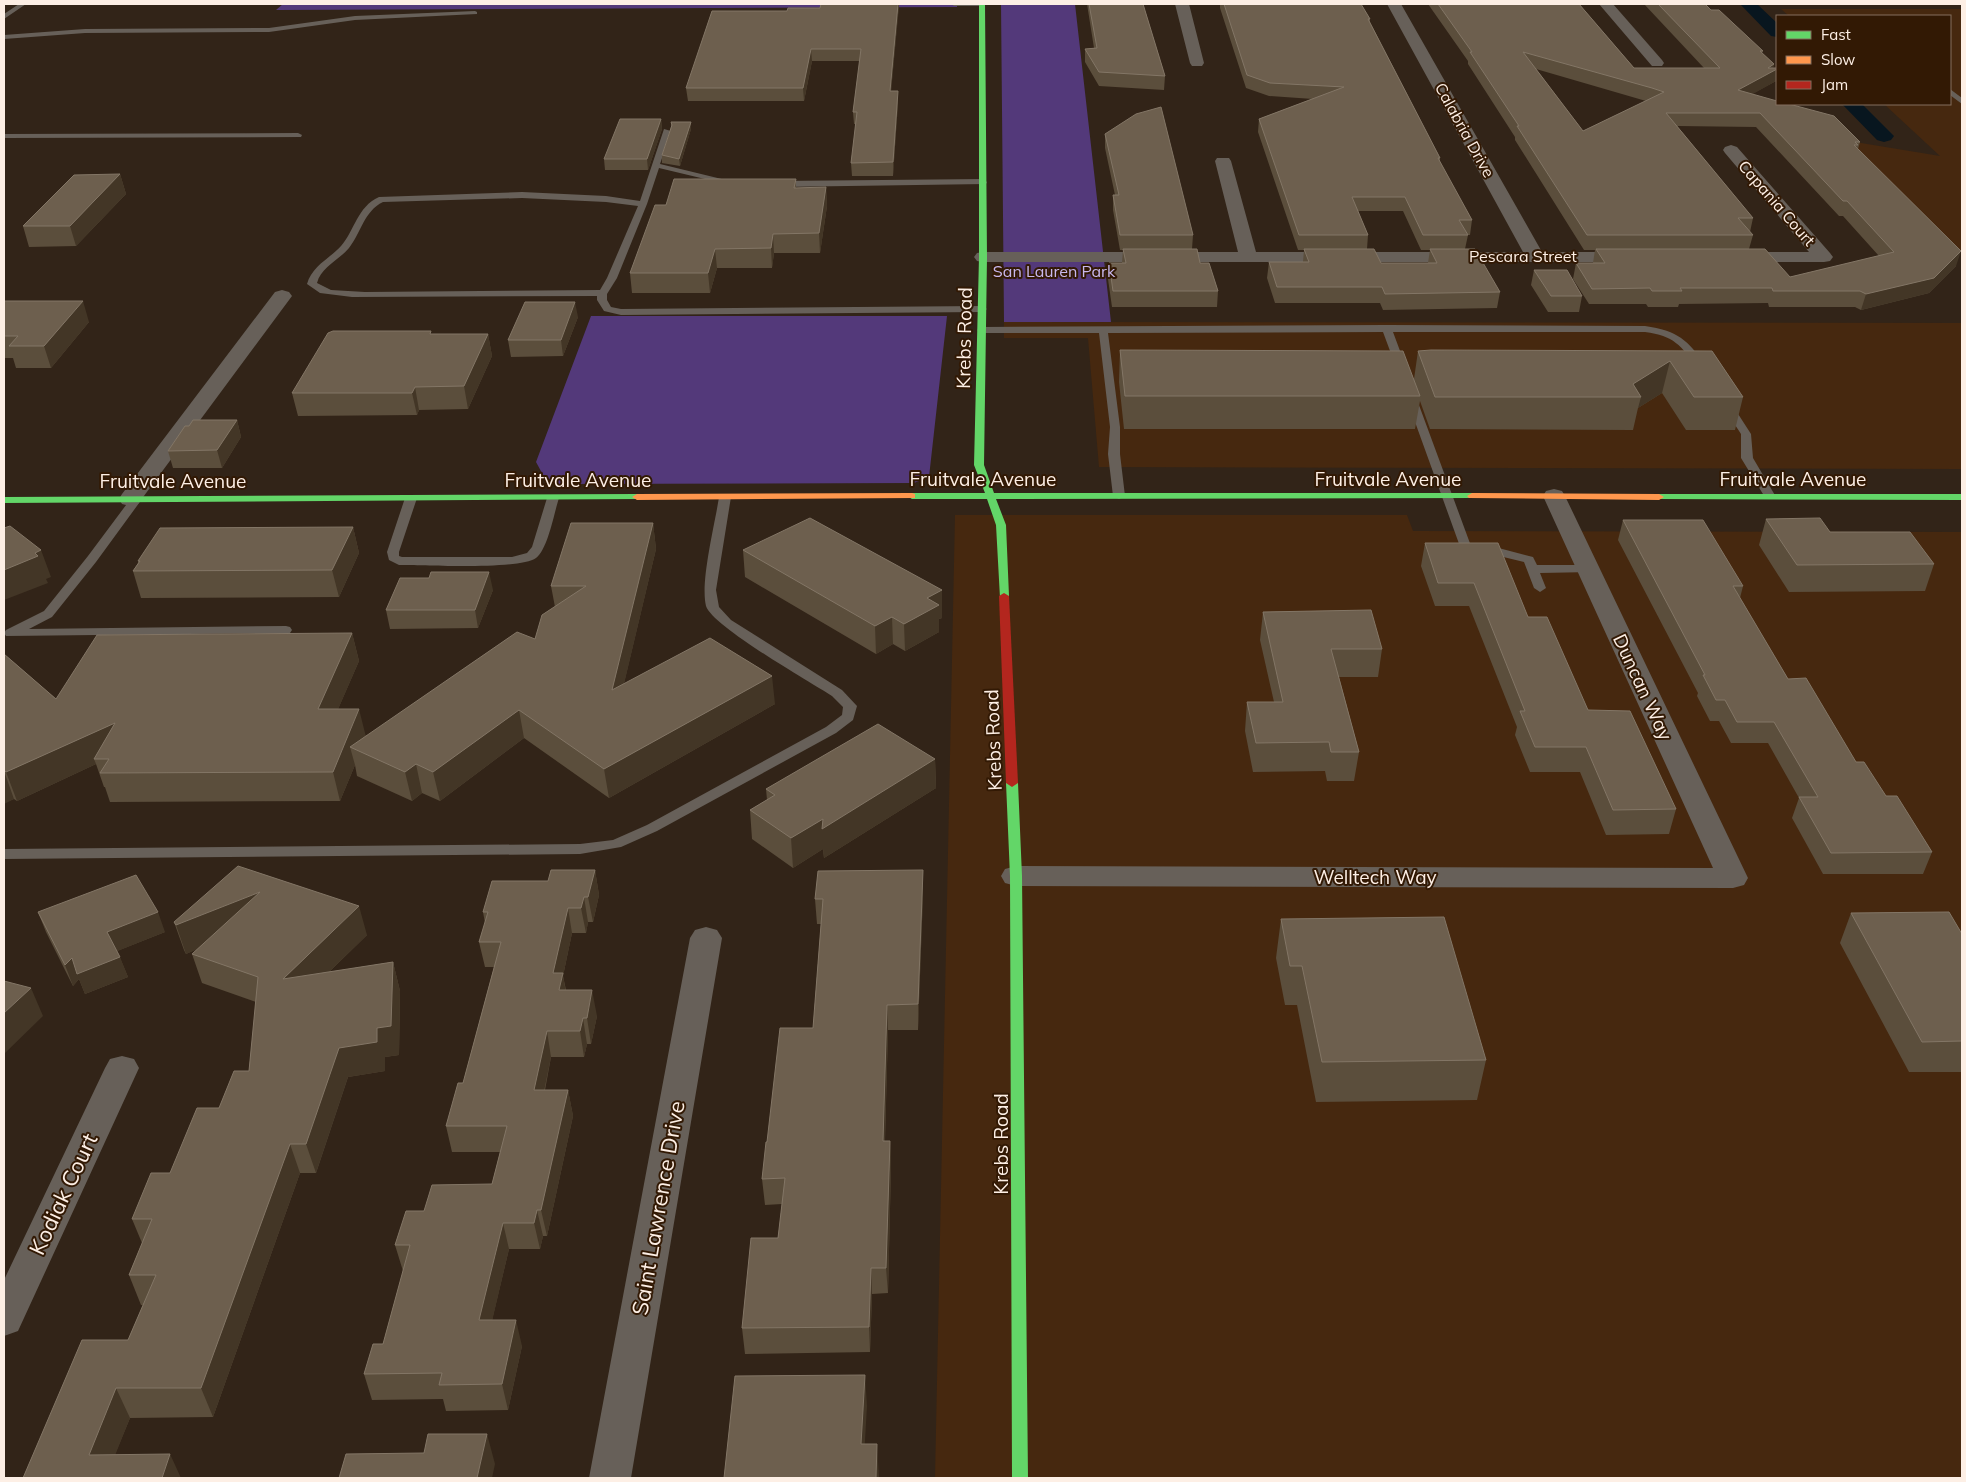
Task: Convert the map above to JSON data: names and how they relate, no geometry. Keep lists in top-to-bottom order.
{
  "streets": {
    "street": [
      "Calabria Drive",
      "Capania Court",
      "Pescara Street",
      "Krebs Road",
      "Fruitvale Avenue",
      "Duncan Way",
      "Welltech Way",
      "Kodiak Court",
      "Saint Lawrence Drive"
    ]
  },
  "crossings": [
    ["Calabria Drive", "Pescara Street"],
    ["Pescara Street", "Krebs Road"],
    ["Krebs Road", "Fruitvale Avenue"],
    ["Krebs Road", "Welltech Way"],
    ["Fruitvale Avenue", "Duncan Way"],
    ["Duncan Way", "Welltech Way"]
  ],
  "parks": ["San Lauren Park"],
  "legend": ["Fast", "Slow", "Jam"]
}
